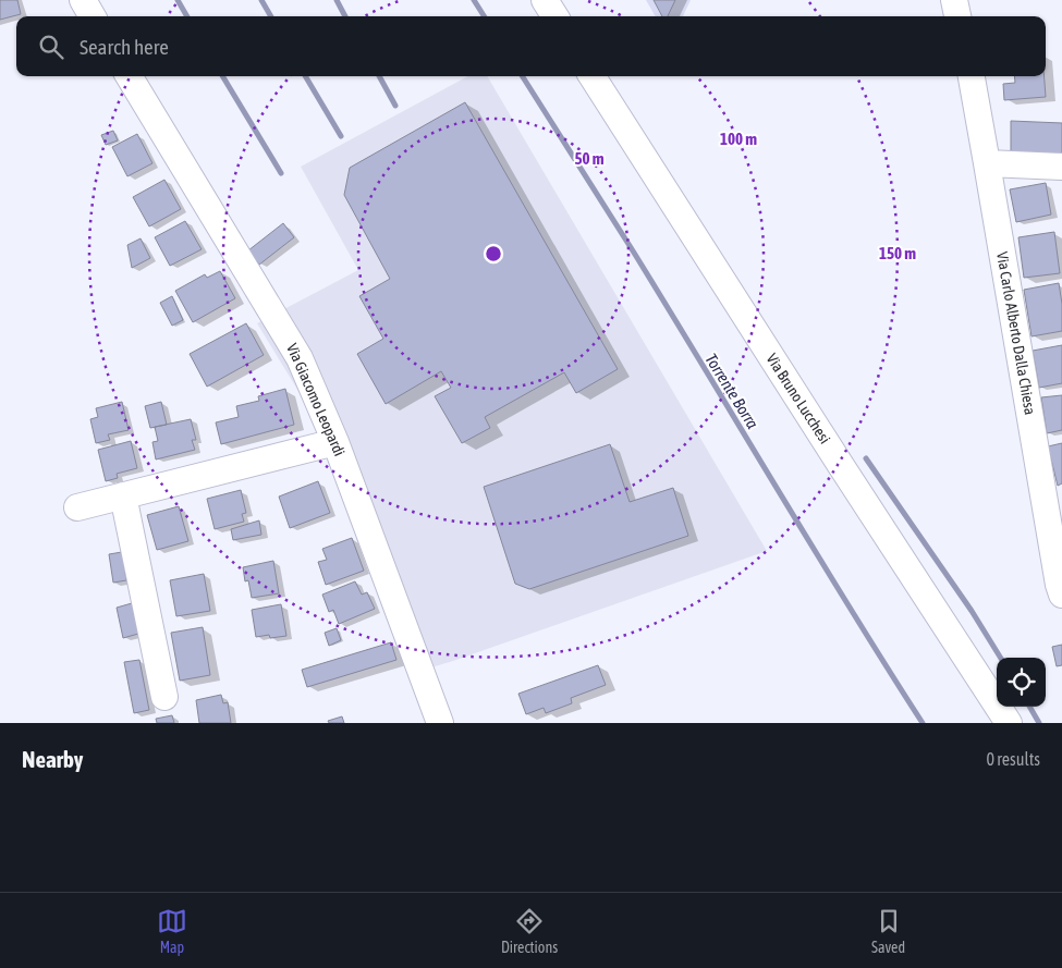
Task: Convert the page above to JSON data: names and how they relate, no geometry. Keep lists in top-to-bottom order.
{
  "streets": {
    "street": ["Via Carlo Alberto Dalla Chiesa", "Via Bruno Lucchesi", "Via Giacomo Leopardi"]
  },
  "water": ["Torrente Borra"],
  "page": {
    "search": "Search here",
    "heading": ["Nearby", "0 results"],
    "nav": ["Map", "Directions", "Saved"]
  },
  "rings": ["100 m", "50 m", "150 m"]
}
